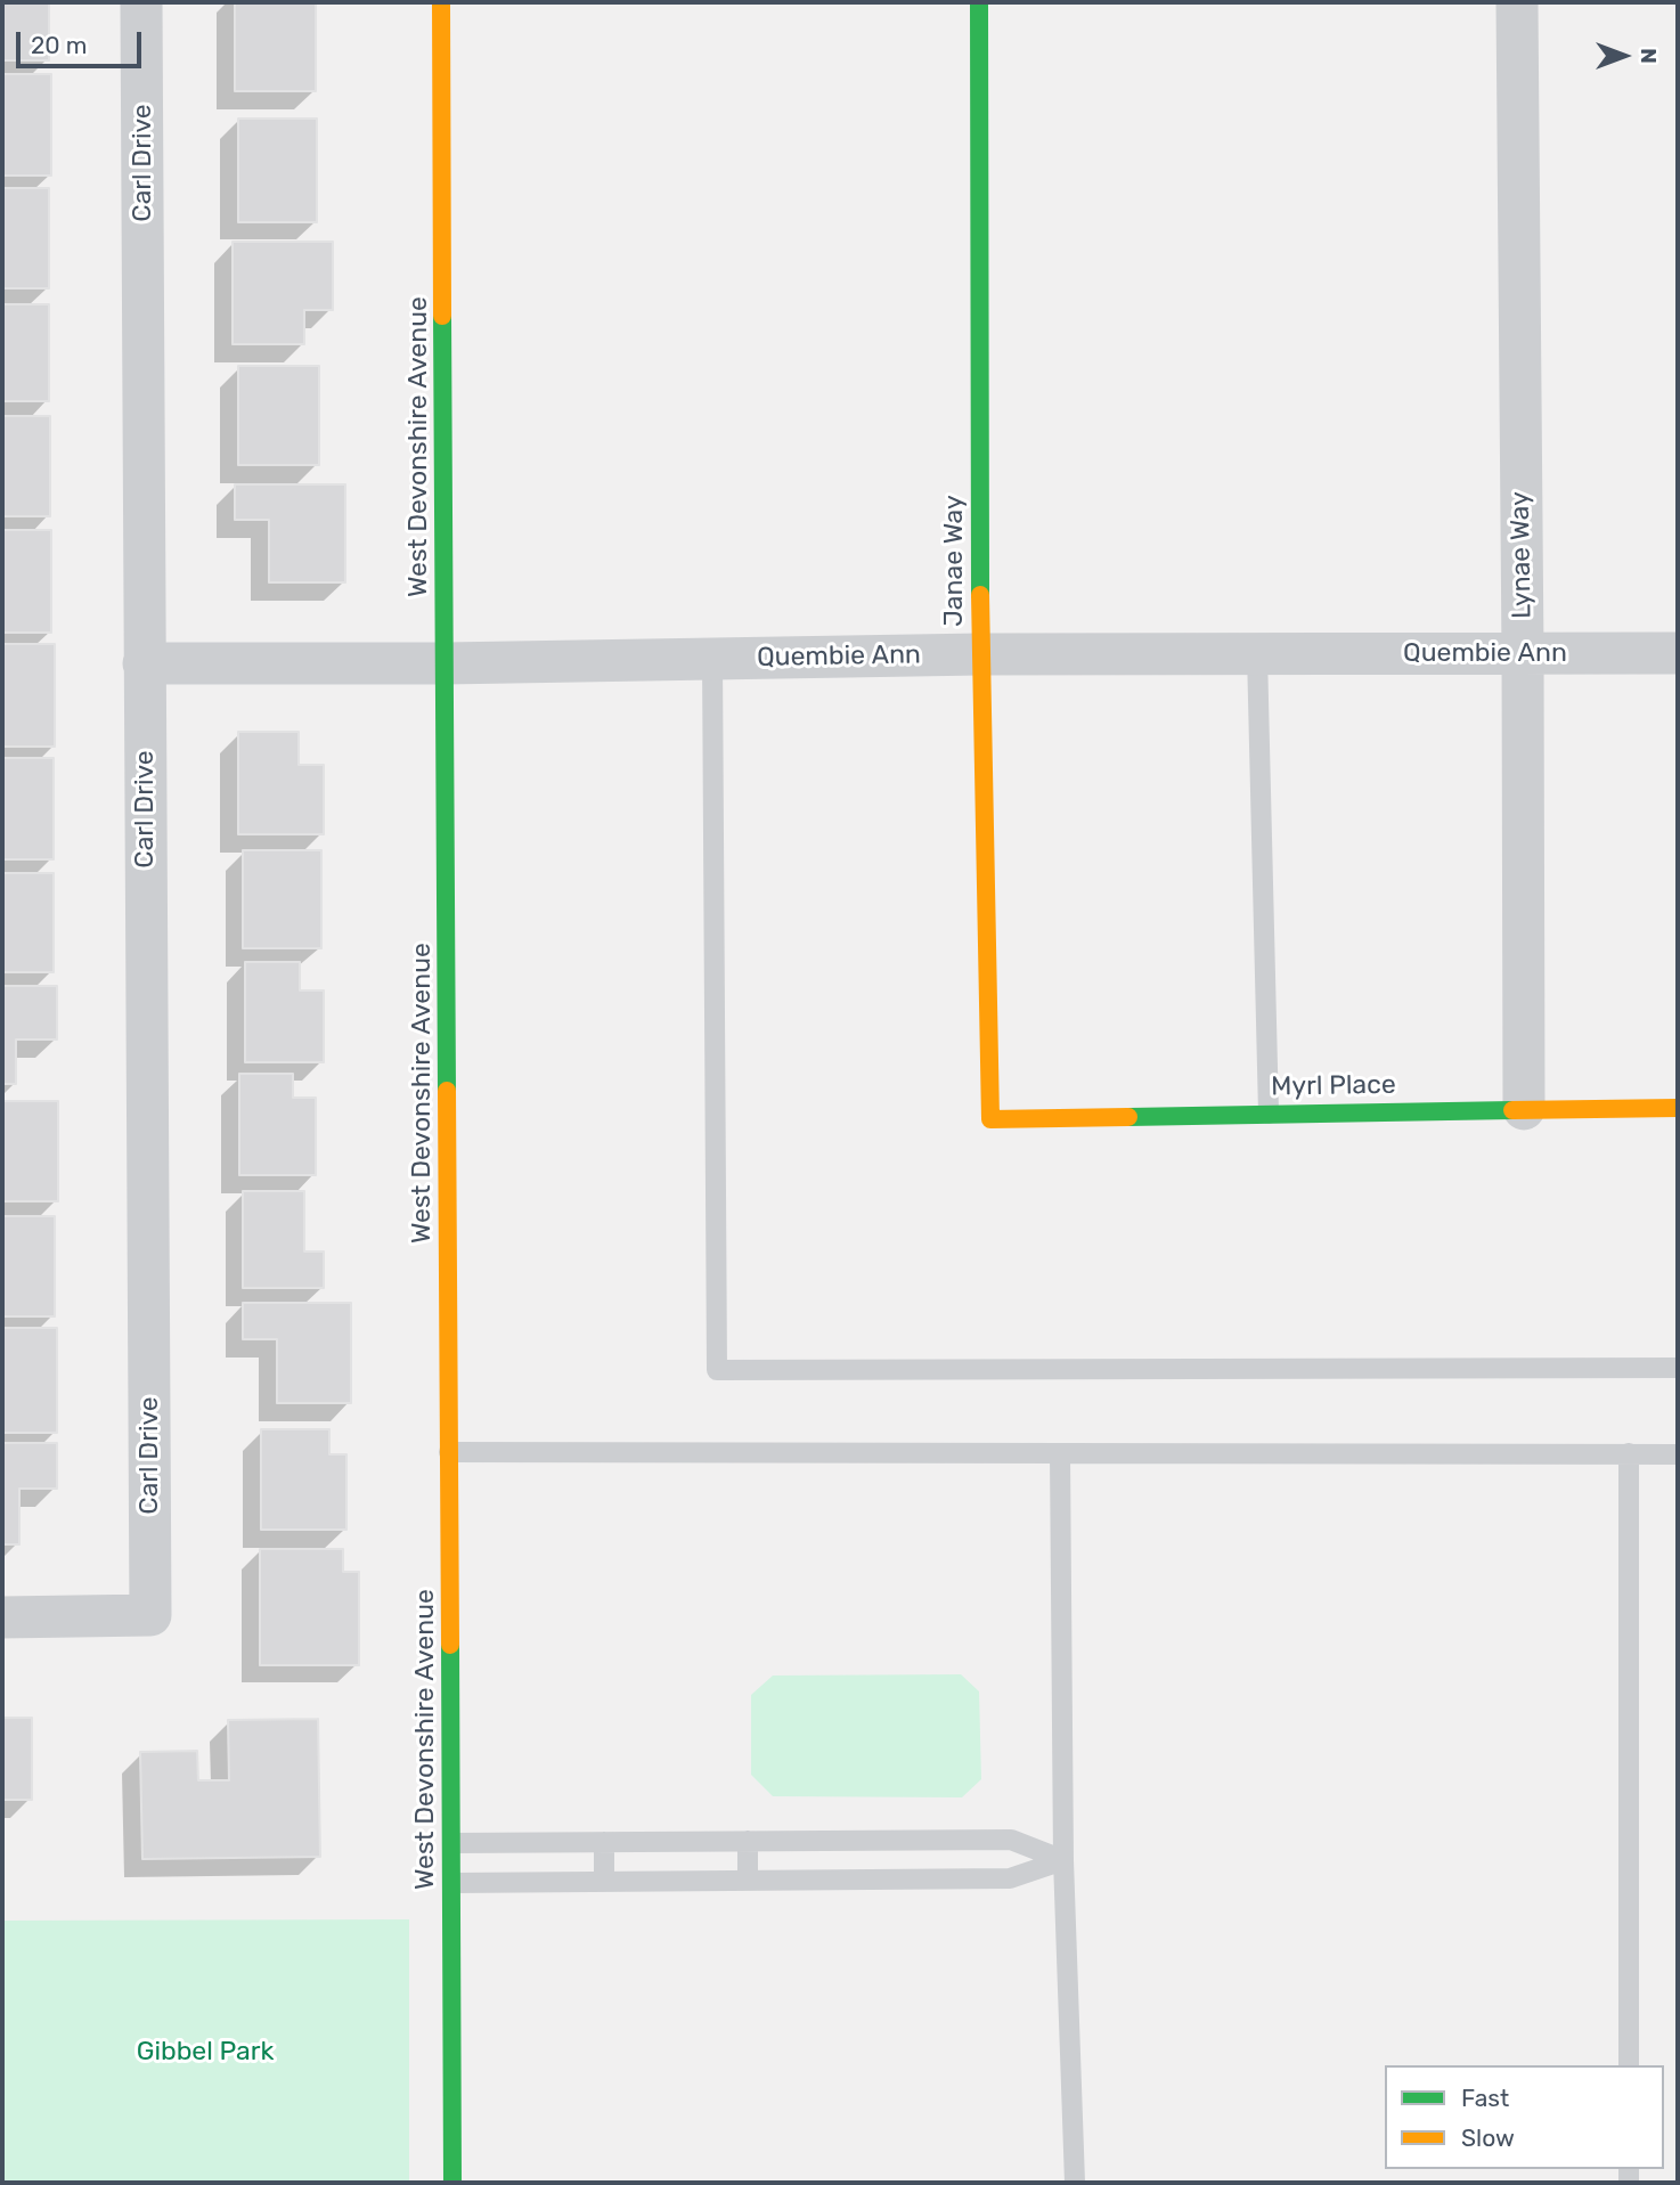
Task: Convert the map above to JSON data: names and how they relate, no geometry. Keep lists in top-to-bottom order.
{
  "streets": {
    "street": [
      "Carl Drive",
      "West Devonshire Avenue",
      "Lynae Way",
      "Janae Way",
      "Quembie Ann",
      "Myrl Place"
    ]
  },
  "crossings": [
    ["Carl Drive", "Quembie Ann"],
    ["West Devonshire Avenue", "Quembie Ann"],
    ["Lynae Way", "Quembie Ann"],
    ["Lynae Way", "Myrl Place"],
    ["Janae Way", "Quembie Ann"],
    ["Janae Way", "Myrl Place"]
  ],
  "parks": ["Gibbel Park"],
  "legend": ["Fast", "Slow"],
  "scale_bar": "20 m",
  "north": "right"
}
